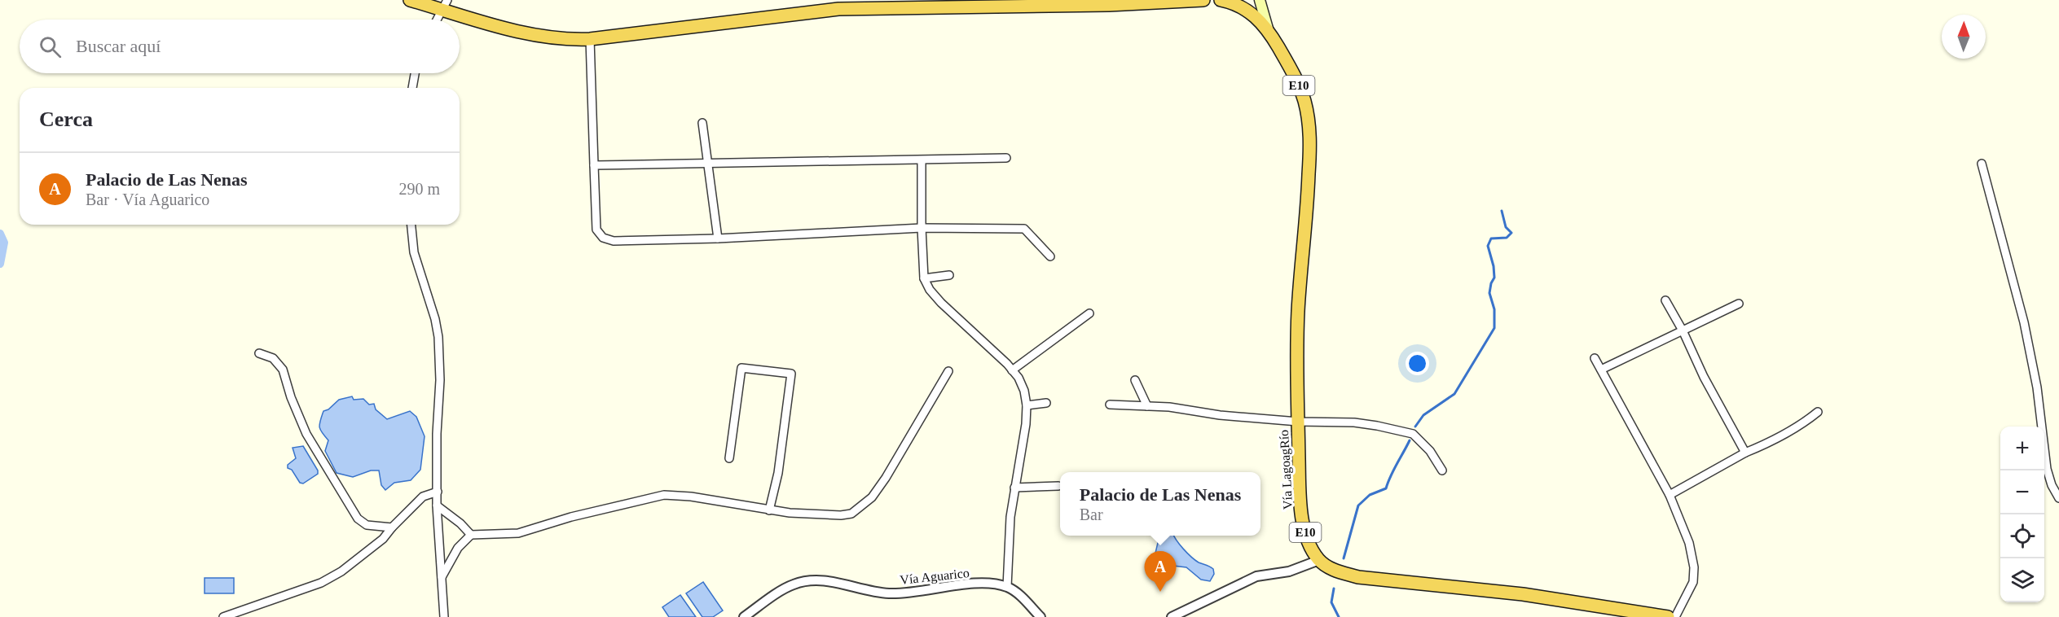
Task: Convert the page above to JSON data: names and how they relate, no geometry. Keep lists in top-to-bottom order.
{
  "streets": {
    "highway": ["E10", "Vía LagoagRío"],
    "street": ["Vía Aguarico"]
  },
  "north": "top",
  "page": {
    "search": "Buscar aquí",
    "heading": "Cerca",
    "list": [
      {
        "mark": "A",
        "name": "Palacio de Las Nenas",
        "note": "Bar · Vía Aguarico",
        "value": "290 m"
      }
    ],
    "map_buttons": ["+", "−"],
    "popup": ["Palacio de Las Nenas", "Bar"],
    "pins": "A"
  }
}
